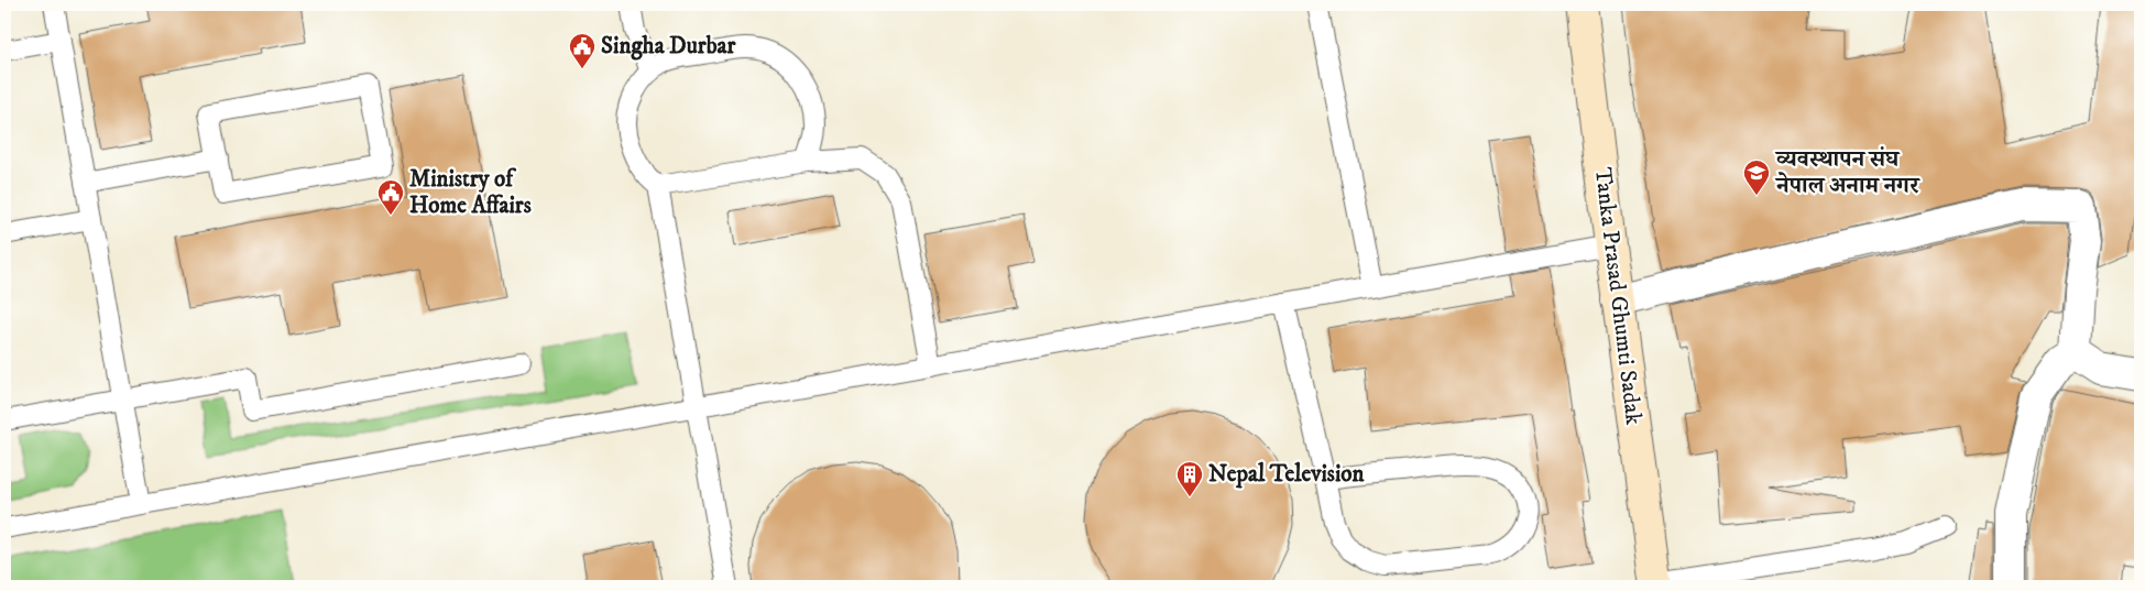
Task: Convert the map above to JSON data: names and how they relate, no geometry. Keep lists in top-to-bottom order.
{
  "streets": {
    "street": ["Tanka Prasad Ghumti Sadak"]
  },
  "places": {
    "public building": ["Singha Durbar", "Ministry of Home Affairs"],
    "school or university": ["व्यवस्थापन संघ नेपाल अनाम नगर"],
    "building": ["Nepal Television"]
  }
}
